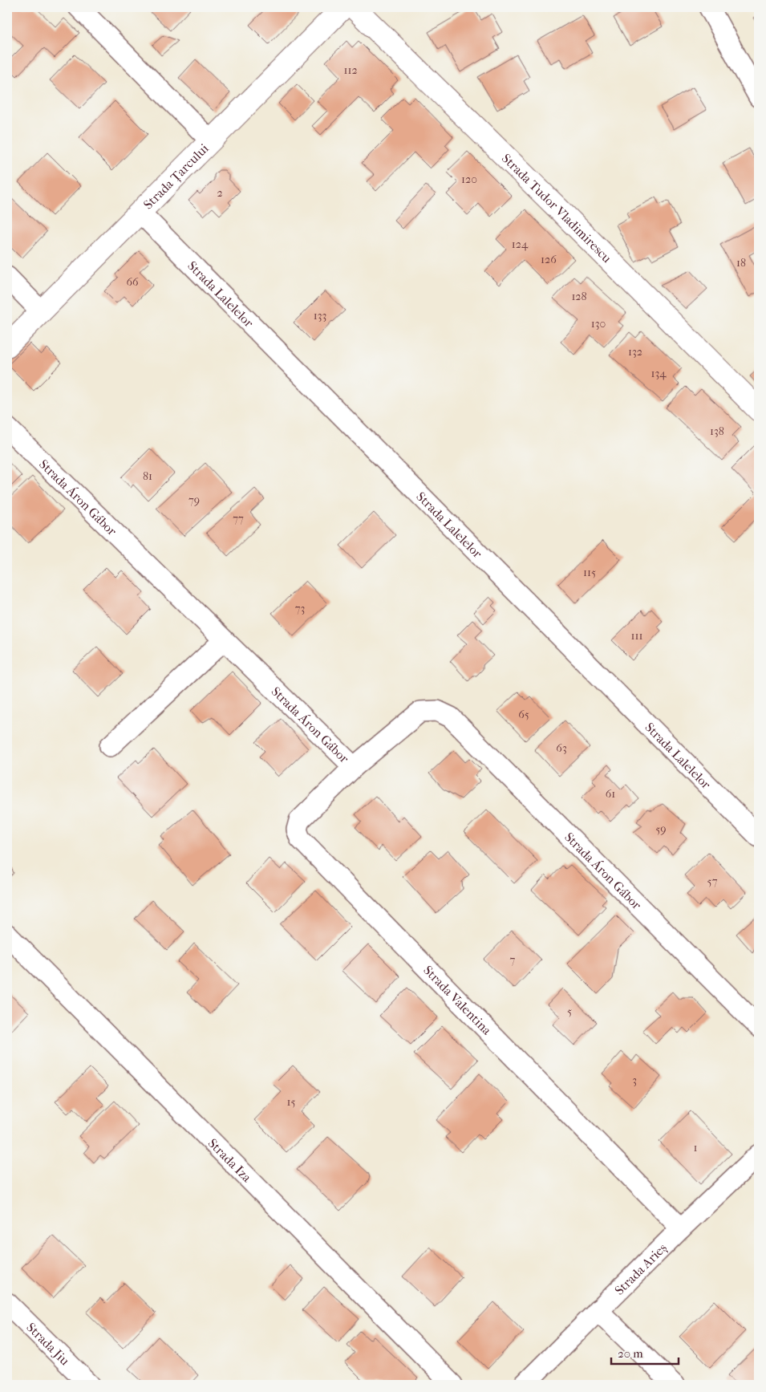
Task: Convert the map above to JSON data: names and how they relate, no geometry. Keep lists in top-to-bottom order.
{
  "streets": {
    "street": [
      "Strada Țarcului",
      "Strada Tudor Vladimirescu",
      "Strada Lalelelor",
      "Strada Áron Gábor",
      "Strada Valentina",
      "Strada Iza",
      "Strada Arieș",
      "Strada Jiu"
    ]
  },
  "crossings": [
    ["Strada Țarcului", "Strada Lalelelor"],
    ["Strada Áron Gábor", "Strada Valentina"],
    ["Strada Valentina", "Strada Arieș"]
  ],
  "house_numbers": [
    "112",
    "120",
    "2",
    "124",
    "126",
    "18",
    "66",
    "128",
    "133",
    "130",
    "132",
    "134",
    "138",
    "81",
    "79",
    "77",
    "115",
    "73",
    "111",
    "65",
    "63",
    "61",
    "59",
    "57",
    "7",
    "5",
    "3",
    "15",
    "1"
  ],
  "scale_bar": "20 m"
}
